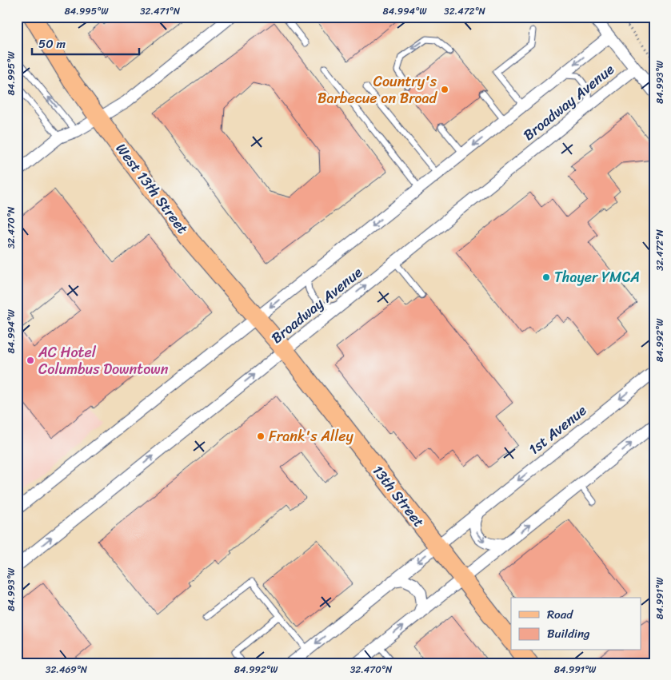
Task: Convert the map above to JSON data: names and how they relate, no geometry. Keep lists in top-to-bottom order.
{
  "streets": {
    "main road": ["West 13th Street", "13th Street"],
    "street": ["Broadway Avenue", "1st Avenue"]
  },
  "crossings": [
    ["Broadway Avenue", "West 13th Street"],
    ["Broadway Avenue", "13th Street"],
    ["West 13th Street", "13th Street"],
    ["1st Avenue", "13th Street"]
  ],
  "places": [
    "Country's Barbecue on Broad",
    "Thayer YMCA",
    "AC Hotel Columbus Downtown",
    "Frank's Alley"
  ],
  "legend": ["Road", "Building"],
  "scale_bar": "50 m",
  "coordinates": [
    "84.995°W",
    "32.471°N",
    "84.994°W",
    "32.472°N",
    "84.993°W",
    "32.470°N",
    "84.992°W",
    "84.991°W",
    "32.469°N"
  ]
}
